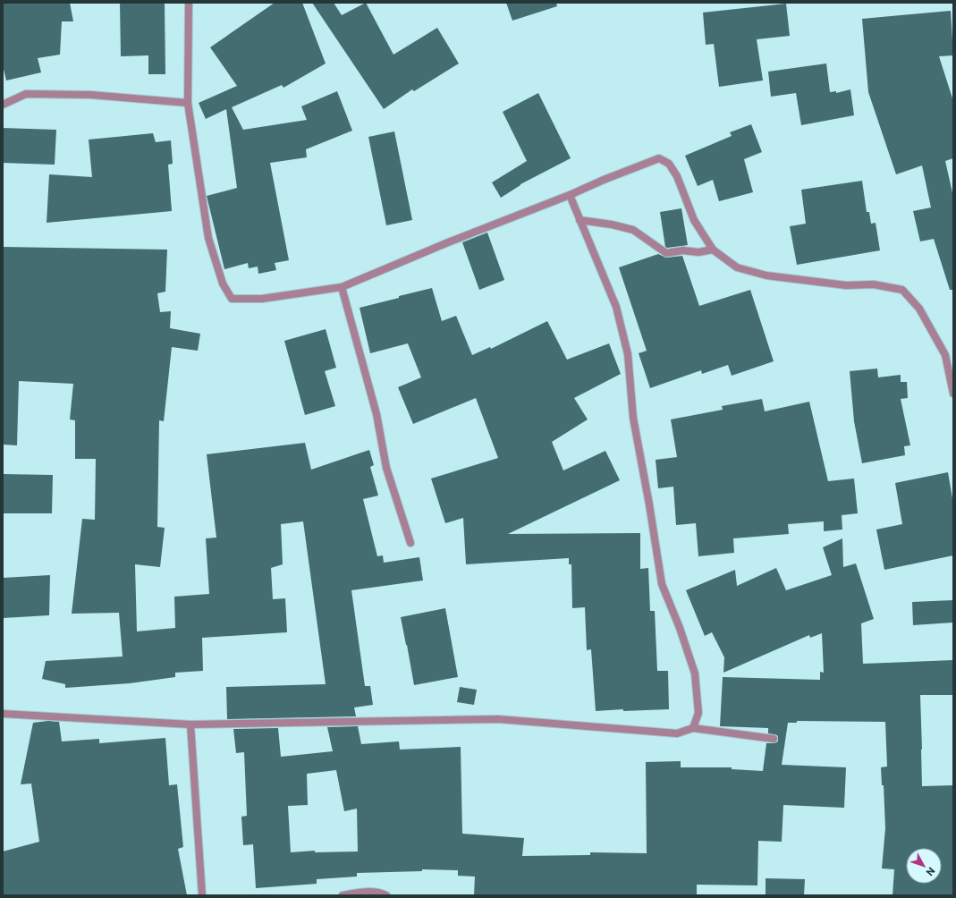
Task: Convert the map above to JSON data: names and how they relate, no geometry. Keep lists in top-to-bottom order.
{
  "north": "bottom right"
}
